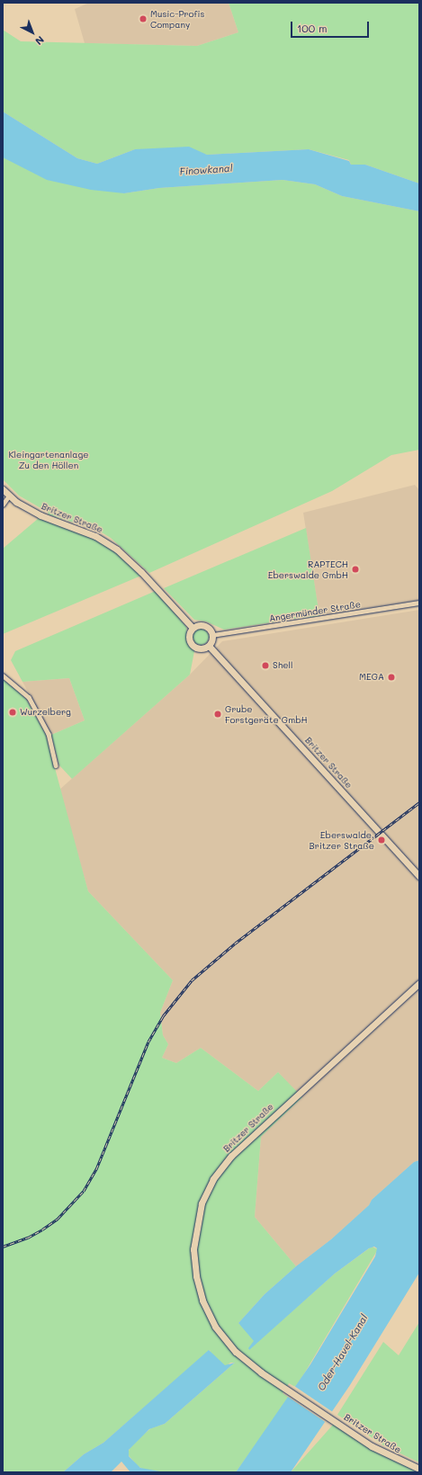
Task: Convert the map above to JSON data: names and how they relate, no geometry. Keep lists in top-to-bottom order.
{
  "streets": {
    "main road": ["Britzer Straße"],
    "street": ["Angermünder Straße"]
  },
  "crossings": [
    ["Britzer Straße", "Angermünder Straße"]
  ],
  "water": ["Finowkanal", "Oder-Havel-Kanal"],
  "parks": ["Kleingartenanlage Zu den Höllen"],
  "places": [
    "Music-Profis Company",
    "RAPTECH Eberswalde GmbH",
    "Shell",
    "MEGA",
    "Wurzelberg",
    "Grube Forstgeräte GmbH",
    "Eberswalde, Britzer Straße"
  ],
  "scale_bar": "100 m",
  "north": "bottom right"
}
